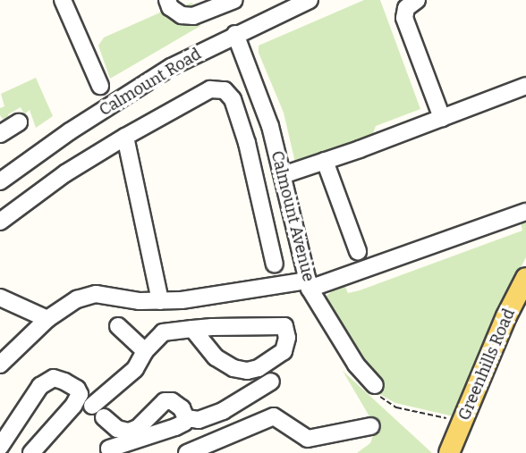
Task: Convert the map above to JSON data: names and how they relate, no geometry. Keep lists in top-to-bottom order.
{
  "streets": {
    "main road": ["Greenhills Road"],
    "street": ["Calmount Road", "Calmount Avenue"]
  },
  "crossings": [
    ["Calmount Road", "Calmount Avenue"]
  ]
}
